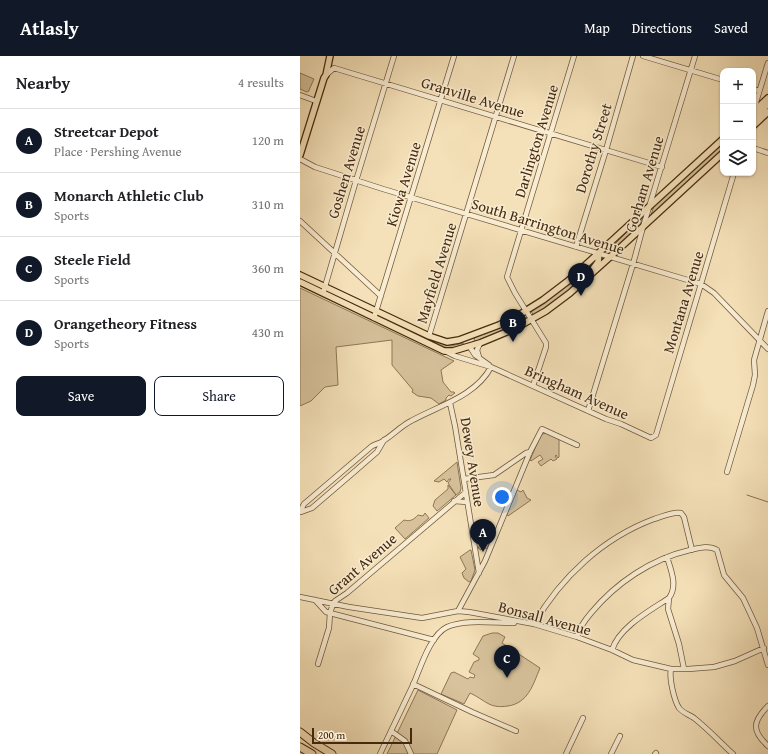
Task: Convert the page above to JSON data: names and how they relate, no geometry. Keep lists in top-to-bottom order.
{
  "streets": {
    "street": [
      "Granville Avenue",
      "Darlington Avenue",
      "Dorothy Street",
      "Goshen Avenue",
      "Kiowa Avenue",
      "Gorham Avenue",
      "South Barrington Avenue",
      "Mayfield Avenue",
      "Montana Avenue",
      "Bringham Avenue",
      "Dewey Avenue",
      "Grant Avenue",
      "Bonsall Avenue"
    ]
  },
  "crossings": [
    ["Granville Avenue", "Darlington Avenue"],
    ["Granville Avenue", "Dorothy Street"],
    ["Granville Avenue", "Goshen Avenue"],
    ["Granville Avenue", "Kiowa Avenue"],
    ["Granville Avenue", "Gorham Avenue"],
    ["Granville Avenue", "Mayfield Avenue"],
    ["Darlington Avenue", "South Barrington Avenue"],
    ["Darlington Avenue", "Bringham Avenue"],
    ["Dorothy Street", "South Barrington Avenue"],
    ["Goshen Avenue", "South Barrington Avenue"],
    ["Kiowa Avenue", "South Barrington Avenue"],
    ["Gorham Avenue", "South Barrington Avenue"],
    ["Gorham Avenue", "Bringham Avenue"],
    ["South Barrington Avenue", "Mayfield Avenue"],
    ["South Barrington Avenue", "Montana Avenue"],
    ["Montana Avenue", "Bringham Avenue"],
    ["Dewey Avenue", "Grant Avenue"],
    ["Grant Avenue", "Bonsall Avenue"]
  ],
  "scale_bar": "200 m",
  "page": {
    "header": "Atlasly",
    "nav": ["Map", "Directions", "Saved"],
    "heading": ["Nearby", "4 results"],
    "map_buttons": ["+", "−"],
    "list": [
      {
        "mark": "A",
        "name": "Streetcar Depot",
        "note": "Place · Pershing Avenue",
        "value": "120 m"
      },
      {
        "mark": "B",
        "name": "Monarch Athletic Club",
        "note": "Sports",
        "value": "310 m"
      },
      {
        "mark": "C",
        "name": "Steele Field",
        "note": "Sports",
        "value": "360 m"
      },
      {
        "mark": "D",
        "name": "Orangetheory Fitness",
        "note": "Sports",
        "value": "430 m"
      }
    ],
    "pins": [
      "D",
      "B",
      "A",
      "C"
    ],
    "buttons": ["Save", "Share"],
    "scale": "200 m"
  }
}
